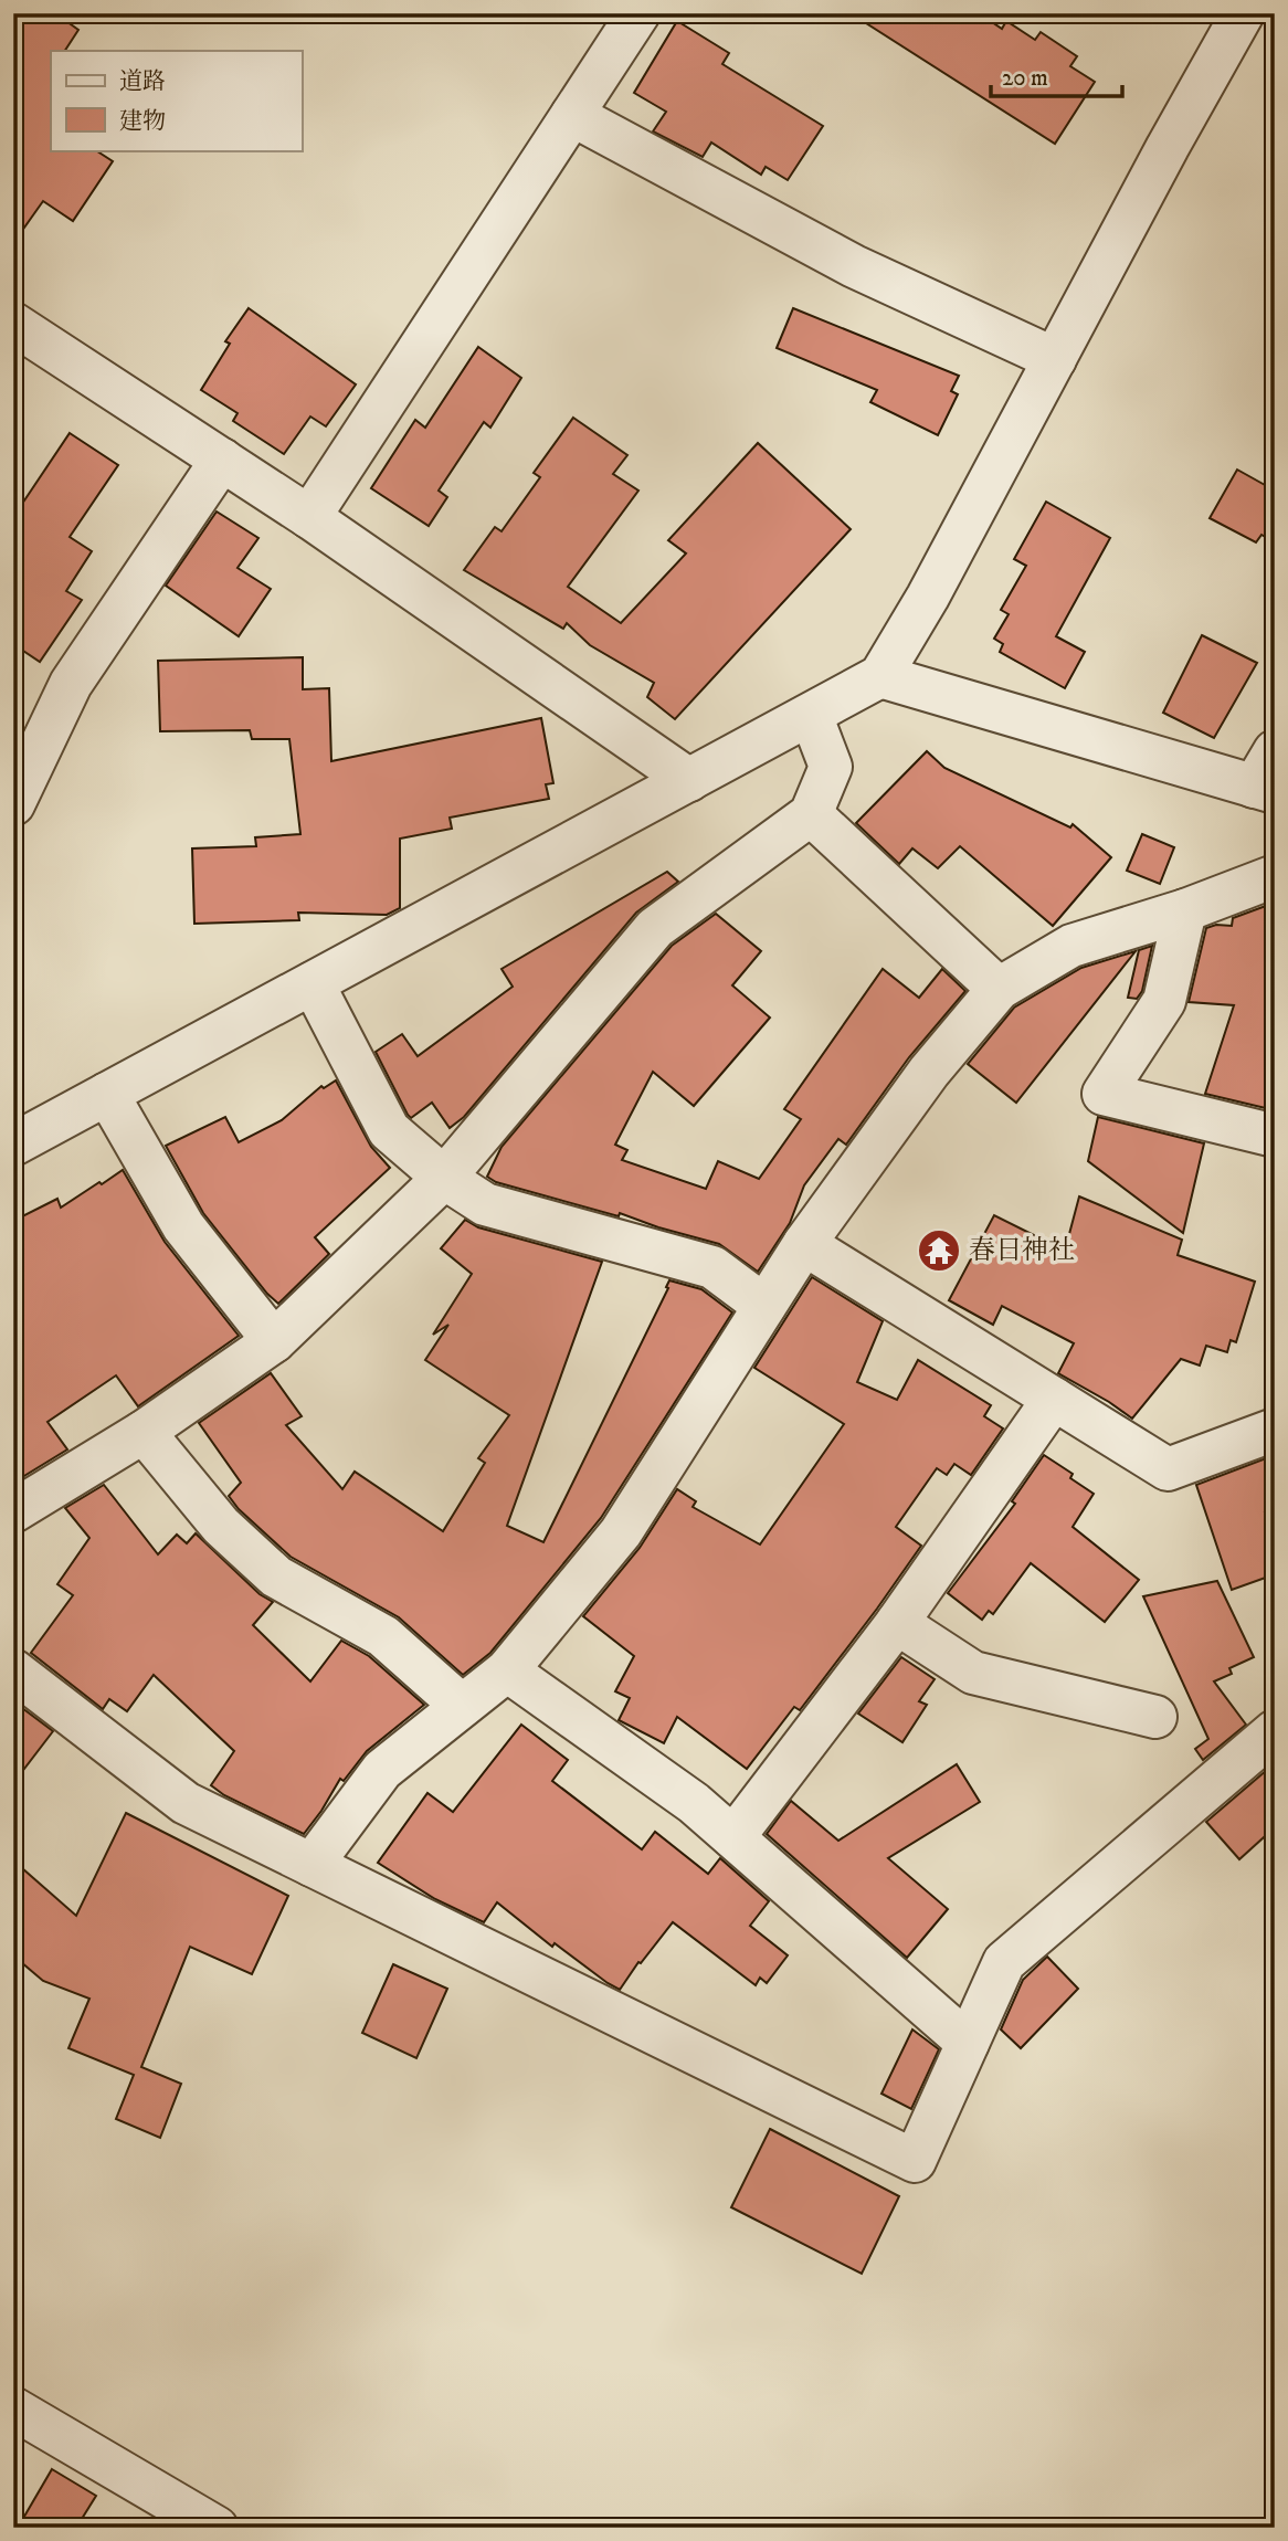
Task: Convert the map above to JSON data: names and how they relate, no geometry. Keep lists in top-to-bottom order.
{
  "places": {
    "temple": ["春日神社"]
  },
  "legend": ["道路", "建物"],
  "scale_bar": "20 m"
}
